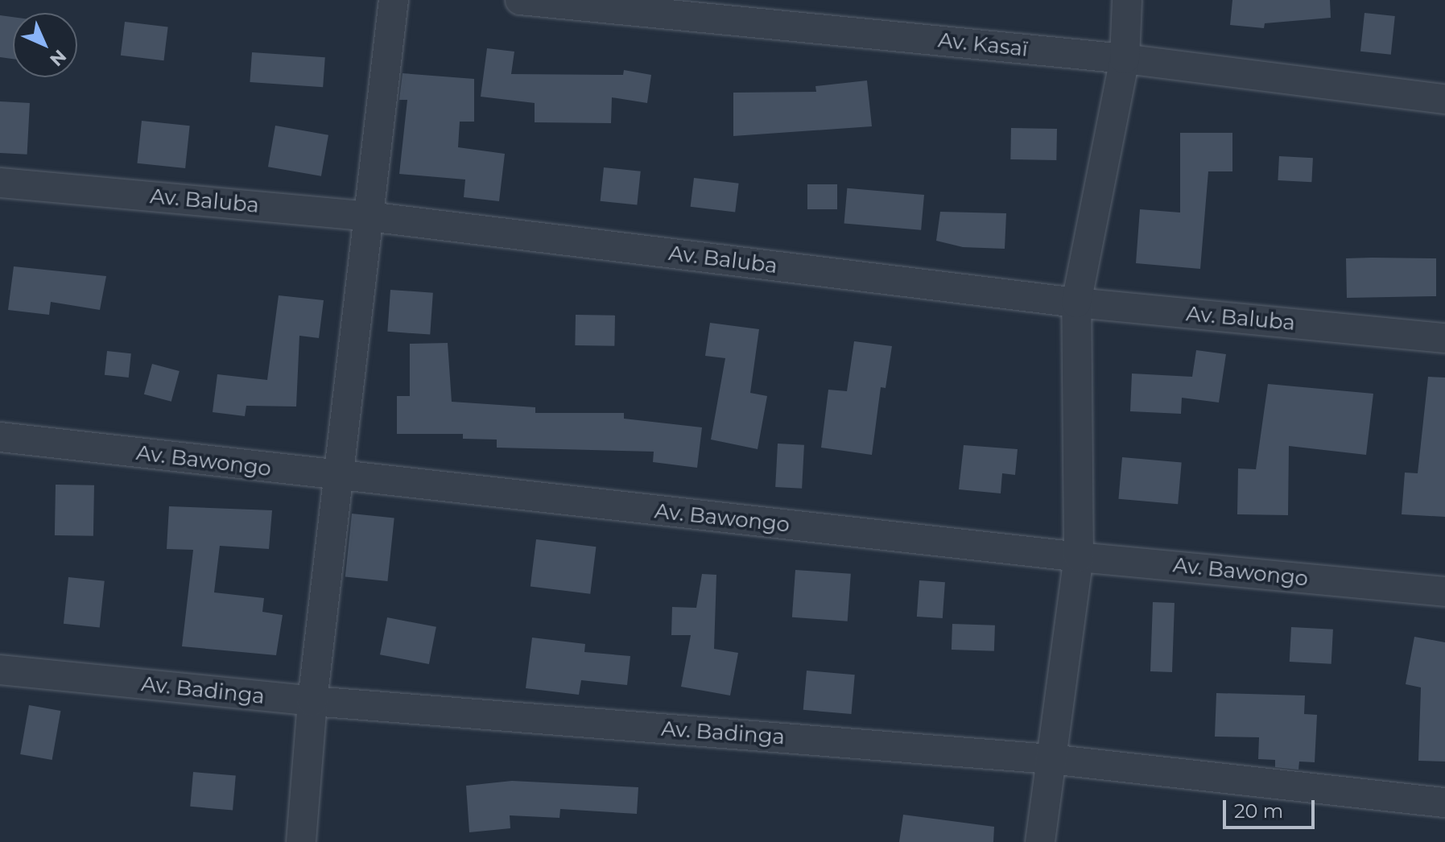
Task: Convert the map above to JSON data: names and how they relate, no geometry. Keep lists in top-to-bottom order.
{
  "streets": {
    "street": [
      "Av. Kasaï",
      "Av. Baluba",
      "Av. Bawongo",
      "Av. Badinga"
    ]
  },
  "scale_bar": "20 m",
  "north": "bottom right"
}
